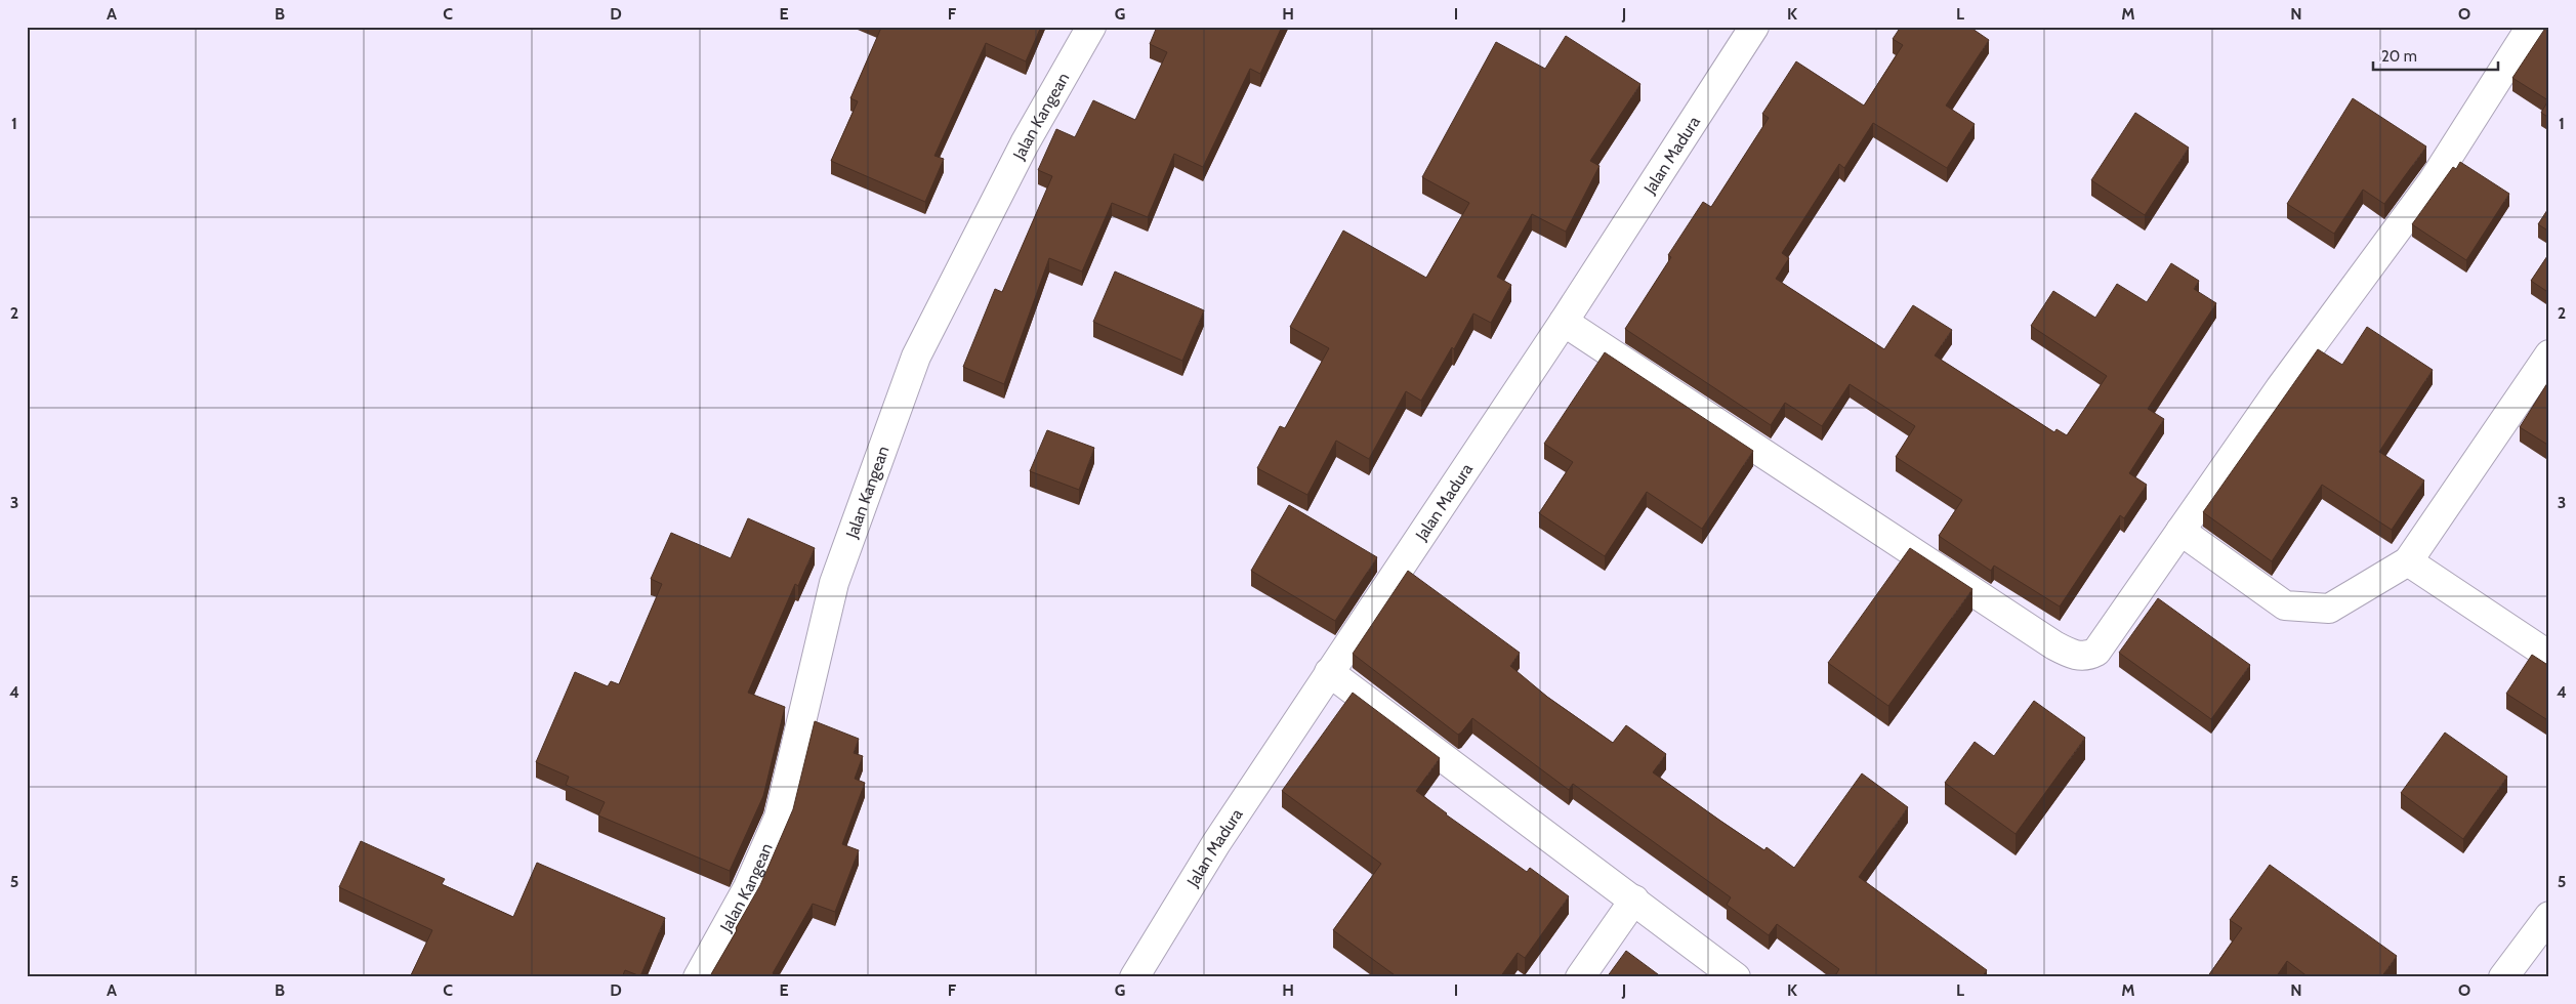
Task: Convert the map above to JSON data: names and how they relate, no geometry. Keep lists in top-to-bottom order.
{
  "streets": {
    "street": ["Jalan Kangean", "Jalan Madura"]
  },
  "scale_bar": "20 m",
  "grid": {
    "columns": [
      "A",
      "B",
      "C",
      "D",
      "E",
      "F",
      "G",
      "H",
      "I",
      "J",
      "K",
      "L",
      "M",
      "N",
      "O"
    ],
    "rows": [
      "1",
      "2",
      "3",
      "4",
      "5"
    ]
  }
}
